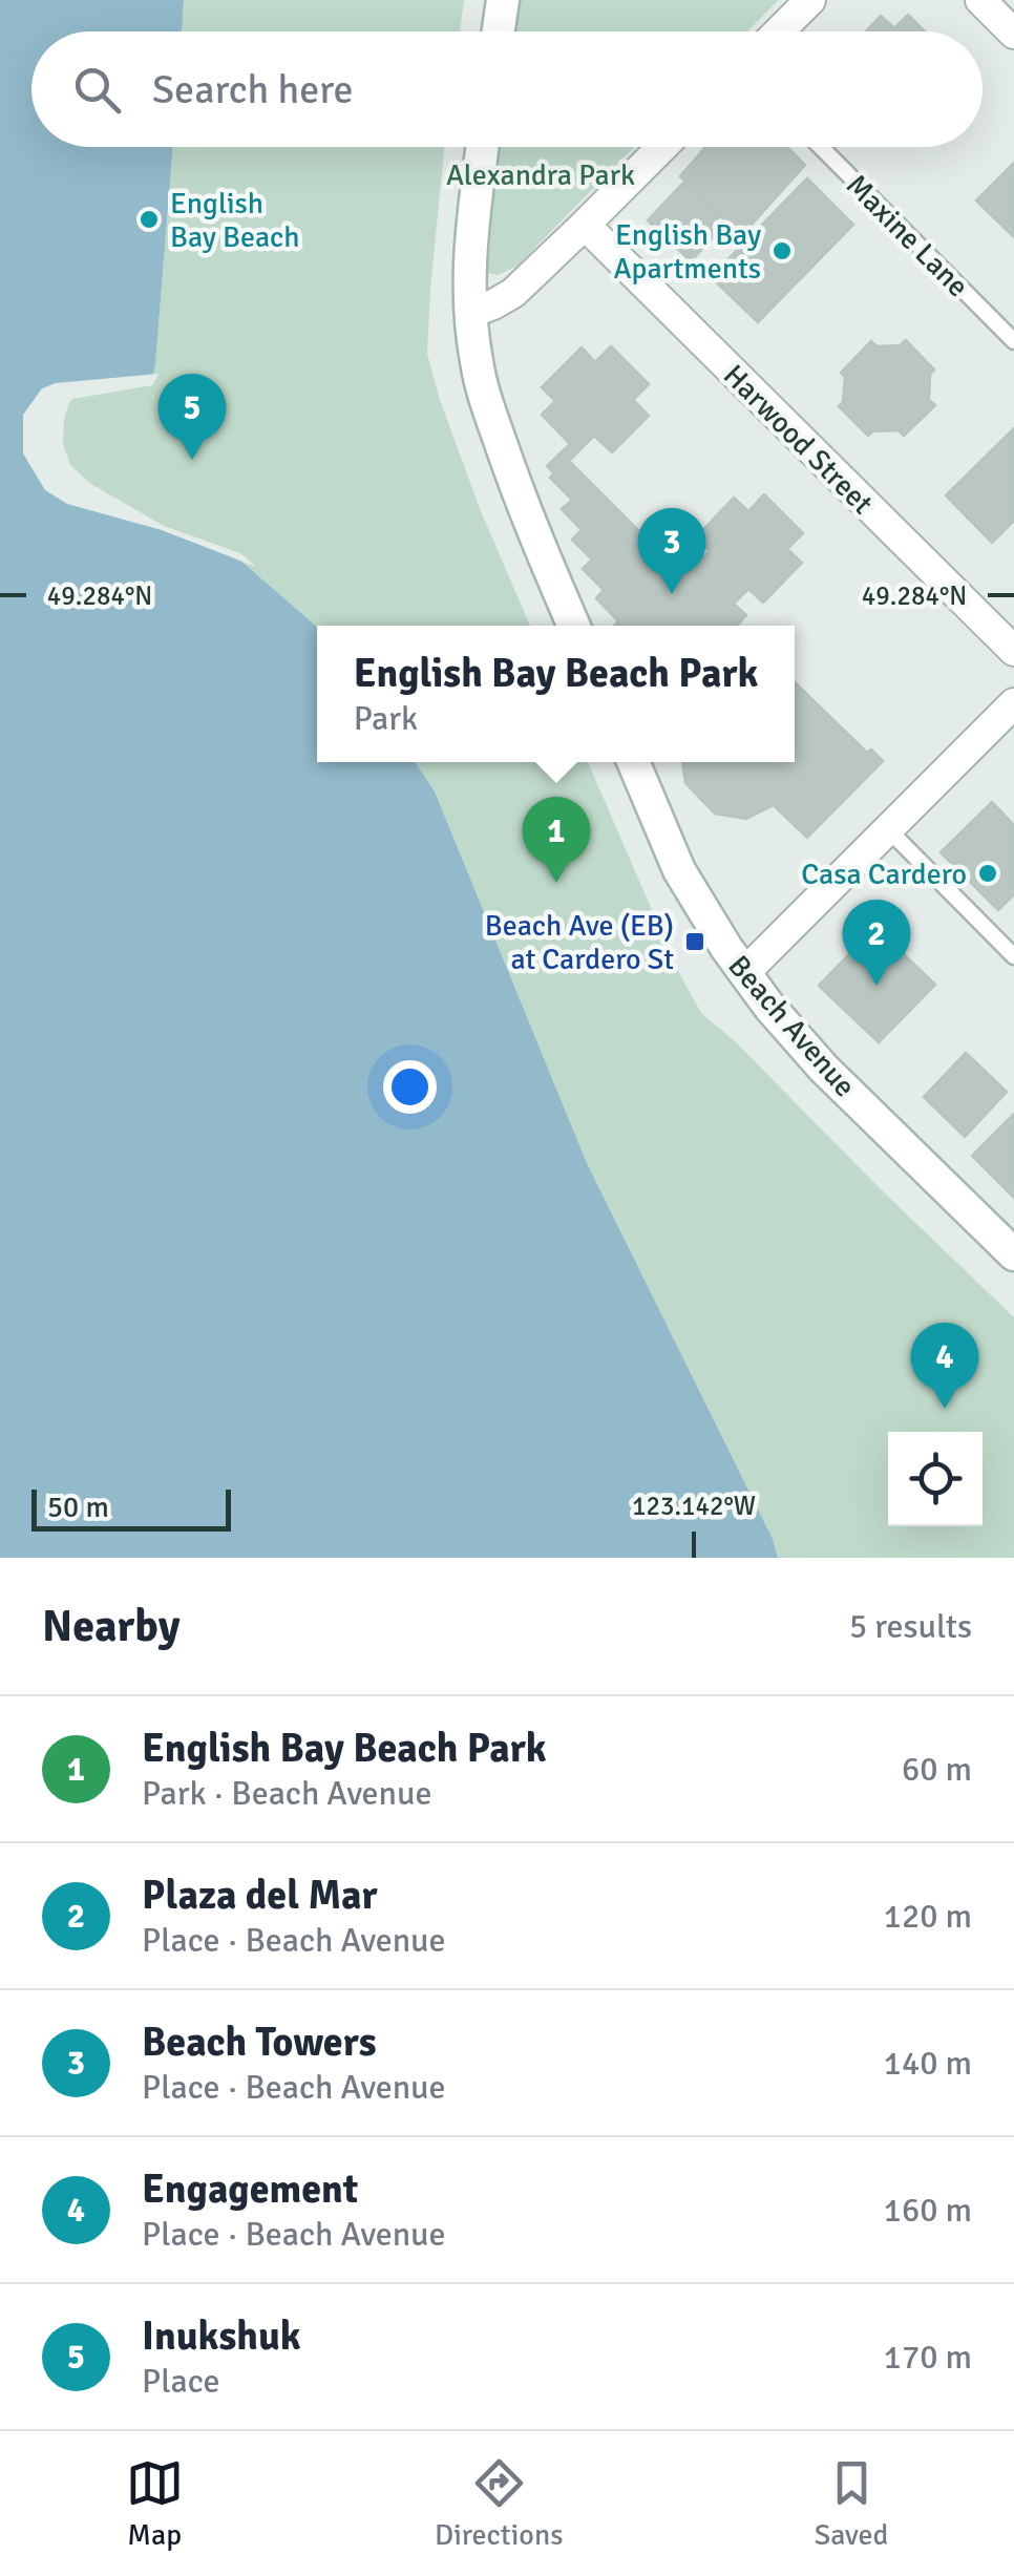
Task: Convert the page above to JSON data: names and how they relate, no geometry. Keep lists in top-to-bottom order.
{
  "streets": {
    "street": ["Harwood Street", "Beach Avenue"],
    "lane": ["Maxine Lane"]
  },
  "parks": ["Alexandra Park"],
  "places": {
    "other": ["English Bay Beach", "English Bay Apartments", "Casa Cardero"],
    "transit": ["Beach Ave (EB) at Cardero St"]
  },
  "scale_bar": "50 m",
  "page": {
    "search": "Search here",
    "pins": [
      "5",
      "3",
      "1",
      "2",
      "4"
    ],
    "popup": ["English Bay Beach Park", "Park"],
    "scale": "50 m",
    "heading": ["Nearby", "5 results"],
    "list": [
      {
        "mark": "1",
        "name": "English Bay Beach Park",
        "note": "Park · Beach Avenue",
        "value": "60 m"
      },
      {
        "mark": "2",
        "name": "Plaza del Mar",
        "note": "Place · Beach Avenue",
        "value": "120 m"
      },
      {
        "mark": "3",
        "name": "Beach Towers",
        "note": "Place · Beach Avenue",
        "value": "140 m"
      },
      {
        "mark": "4",
        "name": "Engagement",
        "note": "Place · Beach Avenue",
        "value": "160 m"
      },
      {
        "mark": "5",
        "name": "Inukshuk",
        "note": "Place",
        "value": "170 m"
      }
    ],
    "nav": ["Map", "Directions", "Saved"]
  },
  "coordinates": ["49.284°N", "123.142°W"]
}
